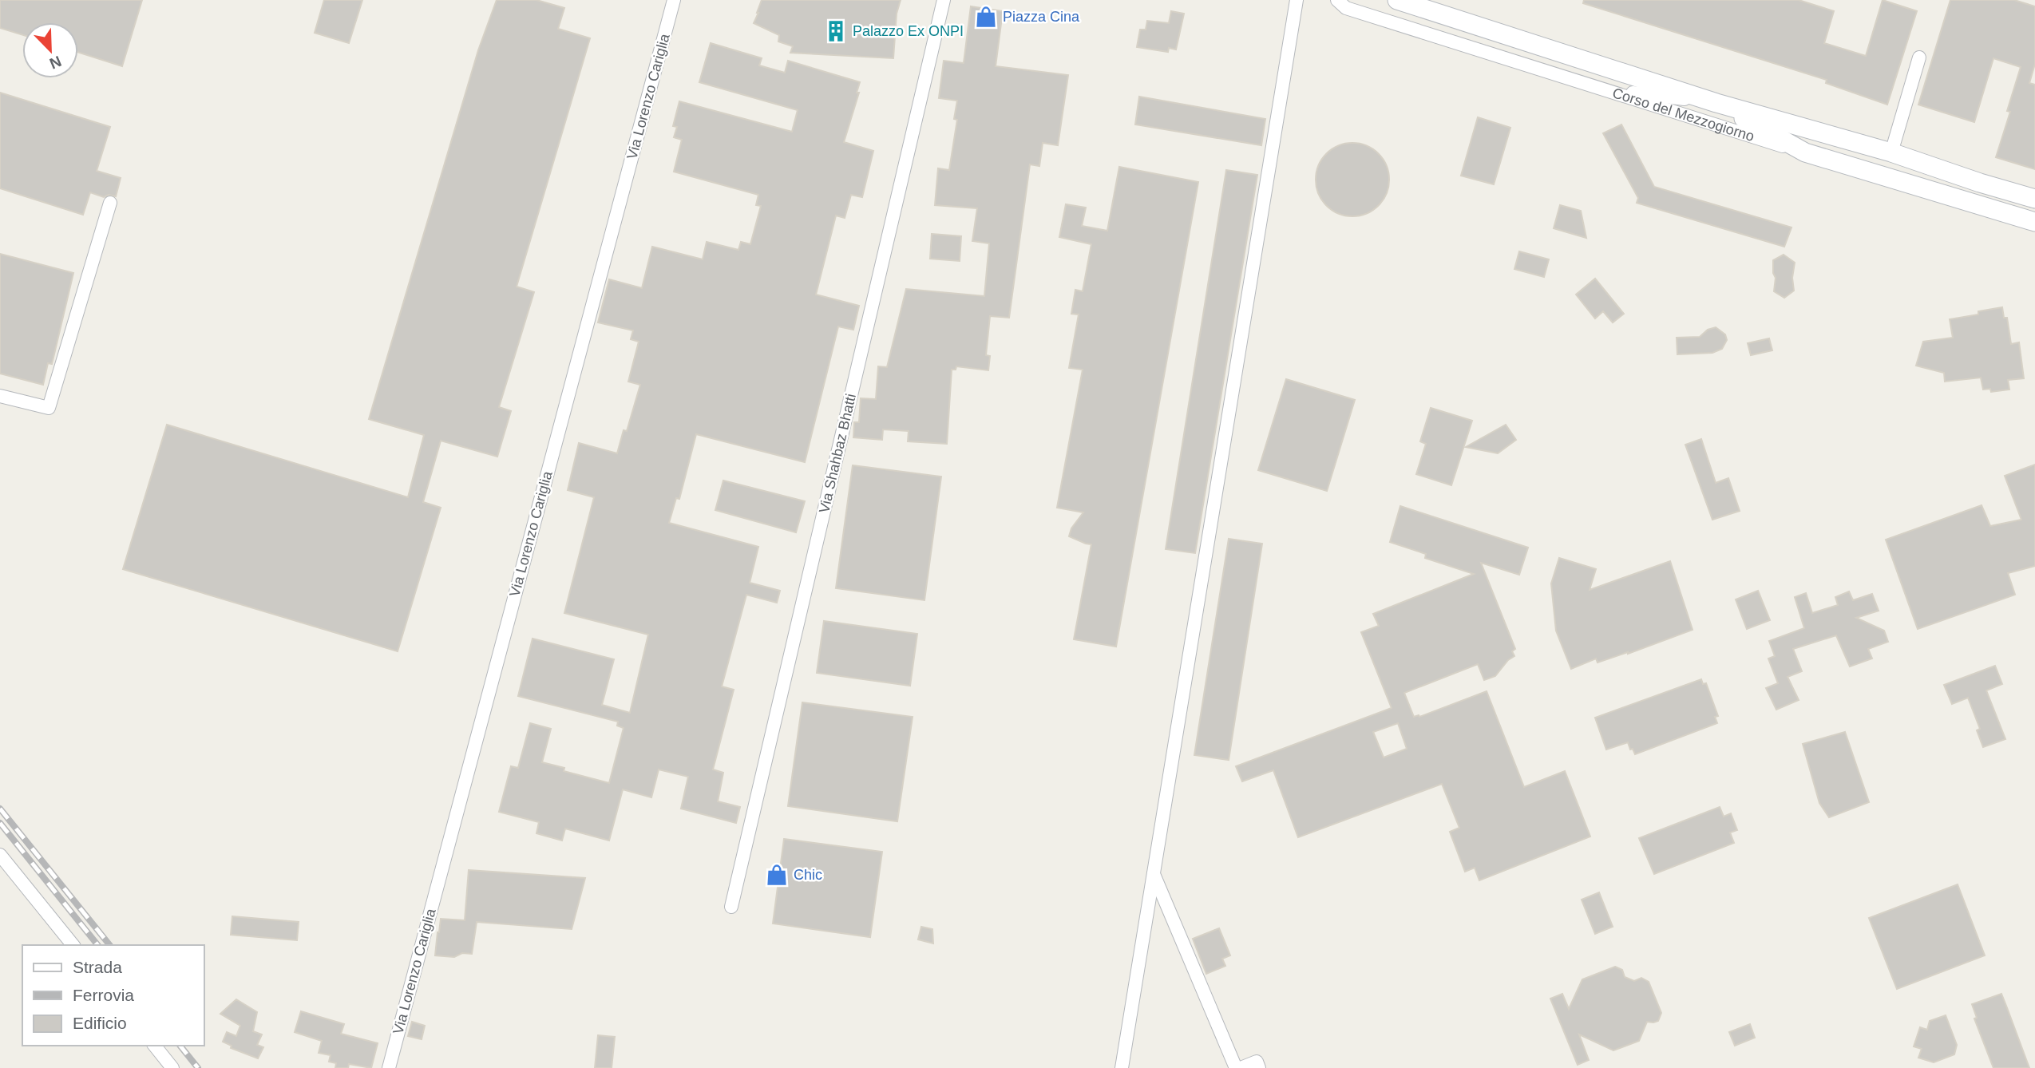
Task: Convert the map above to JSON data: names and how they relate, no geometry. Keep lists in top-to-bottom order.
{
  "streets": {
    "main road": ["Corso del Mezzogiorno"],
    "street": ["Via Lorenzo Cariglia", "Via Shahbaz Bhatti"]
  },
  "places": {
    "shop": ["Piazza Cina", "Chic"],
    "building": ["Palazzo Ex ONPI"]
  },
  "legend": ["Strada", "Ferrovia", "Edificio"],
  "north": "bottom right"
}
